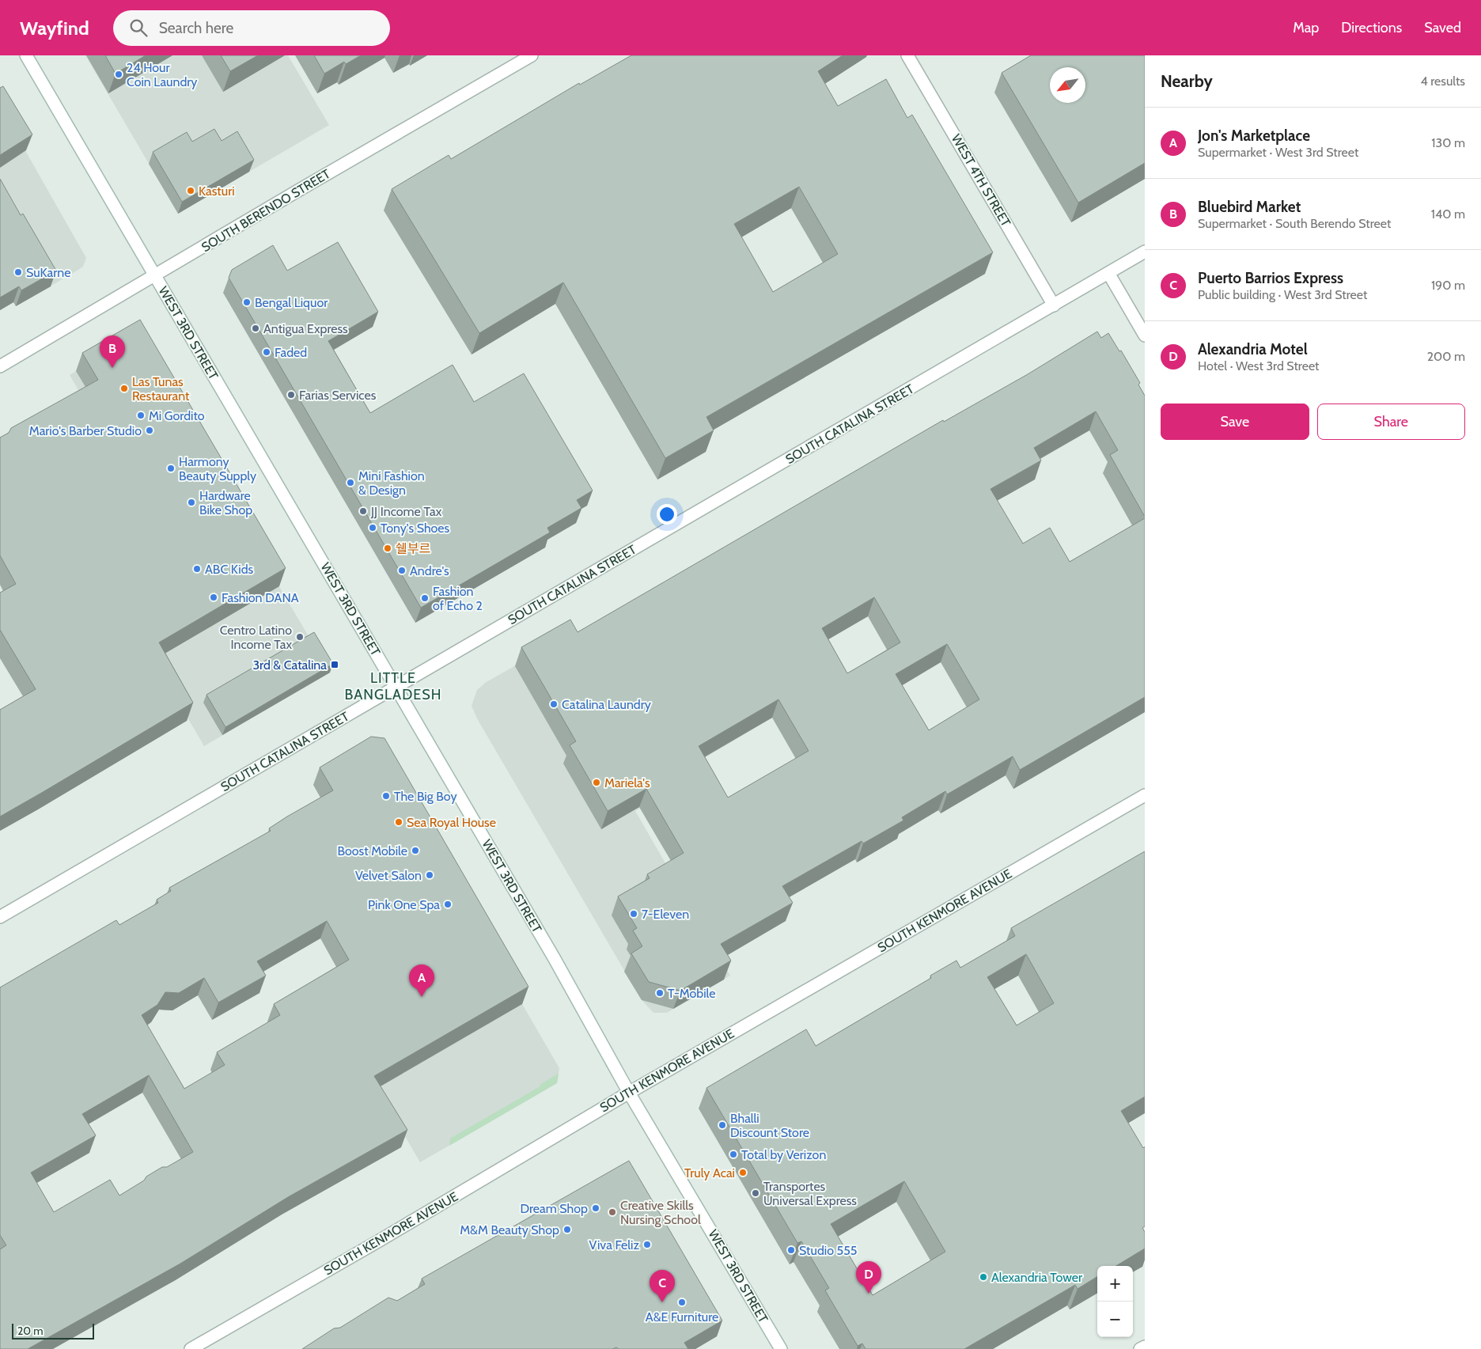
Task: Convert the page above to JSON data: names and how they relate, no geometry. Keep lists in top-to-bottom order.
{
  "streets": {
    "street": [
      "WEST 4TH STREET",
      "SOUTH BERENDO STREET",
      "WEST 3RD STREET",
      "SOUTH CATALINA STREET",
      "SOUTH KENMORE AVENUE"
    ]
  },
  "crossings": [
    ["WEST 4TH STREET", "SOUTH CATALINA STREET"],
    ["SOUTH BERENDO STREET", "WEST 3RD STREET"],
    ["WEST 3RD STREET", "SOUTH CATALINA STREET"],
    ["WEST 3RD STREET", "SOUTH KENMORE AVENUE"]
  ],
  "districts": ["LITTLE BANGLADESH"],
  "places": {
    "other": [
      "24 Hour Coin Laundry",
      "Kasturi",
      "SuKarne",
      "Bengal Liquor",
      "Antigua Express",
      "Faded",
      "Las Tunas Restaurant",
      "Farias Services",
      "Mi Gordito",
      "Mario's Barber Studio",
      "Harmony Beauty Supply",
      "Mini Fashion & Design",
      "Hardware Bike Shop",
      "JJ Income Tax",
      "Tony's Shoes",
      "쉘부르",
      "ABC Kids",
      "Andre's",
      "Fashion DANA",
      "Fashion of Echo 2",
      "Centro Latino Income Tax",
      "Catalina Laundry",
      "Mariela's",
      "The Big Boy",
      "Sea Royal House",
      "Boost Mobile",
      "Velvet Salon",
      "Pink One Spa",
      "7-Eleven",
      "T-Mobile",
      "Bhalli Discount Store",
      "Total by Verizon",
      "Truly Acai",
      "Transportes Universal Express",
      "Dream Shop",
      "Creative Skills Nursing School",
      "M&M Beauty Shop",
      "Viva Feliz",
      "Studio 555",
      "Alexandria Tower",
      "A&E Furniture"
    ],
    "transit": ["3rd & Catalina"]
  },
  "scale_bar": "20 m",
  "north": "bottom left",
  "page": {
    "header": "Wayfind",
    "search": "Search here",
    "nav": ["Map", "Directions", "Saved"],
    "heading": ["Nearby", "4 results"],
    "list": [
      {
        "mark": "A",
        "name": "Jon's Marketplace",
        "note": "Supermarket · West 3rd Street",
        "value": "130 m"
      },
      {
        "mark": "B",
        "name": "Bluebird Market",
        "note": "Supermarket · South Berendo Street",
        "value": "140 m"
      },
      {
        "mark": "C",
        "name": "Puerto Barrios Express",
        "note": "Public building · West 3rd Street",
        "value": "190 m"
      },
      {
        "mark": "D",
        "name": "Alexandria Motel",
        "note": "Hotel · West 3rd Street",
        "value": "200 m"
      }
    ],
    "pins": [
      "B",
      "A",
      "D",
      "C"
    ],
    "buttons": ["Save", "Share"],
    "map_buttons": ["+", "−"],
    "scale": "20 m"
  }
}
